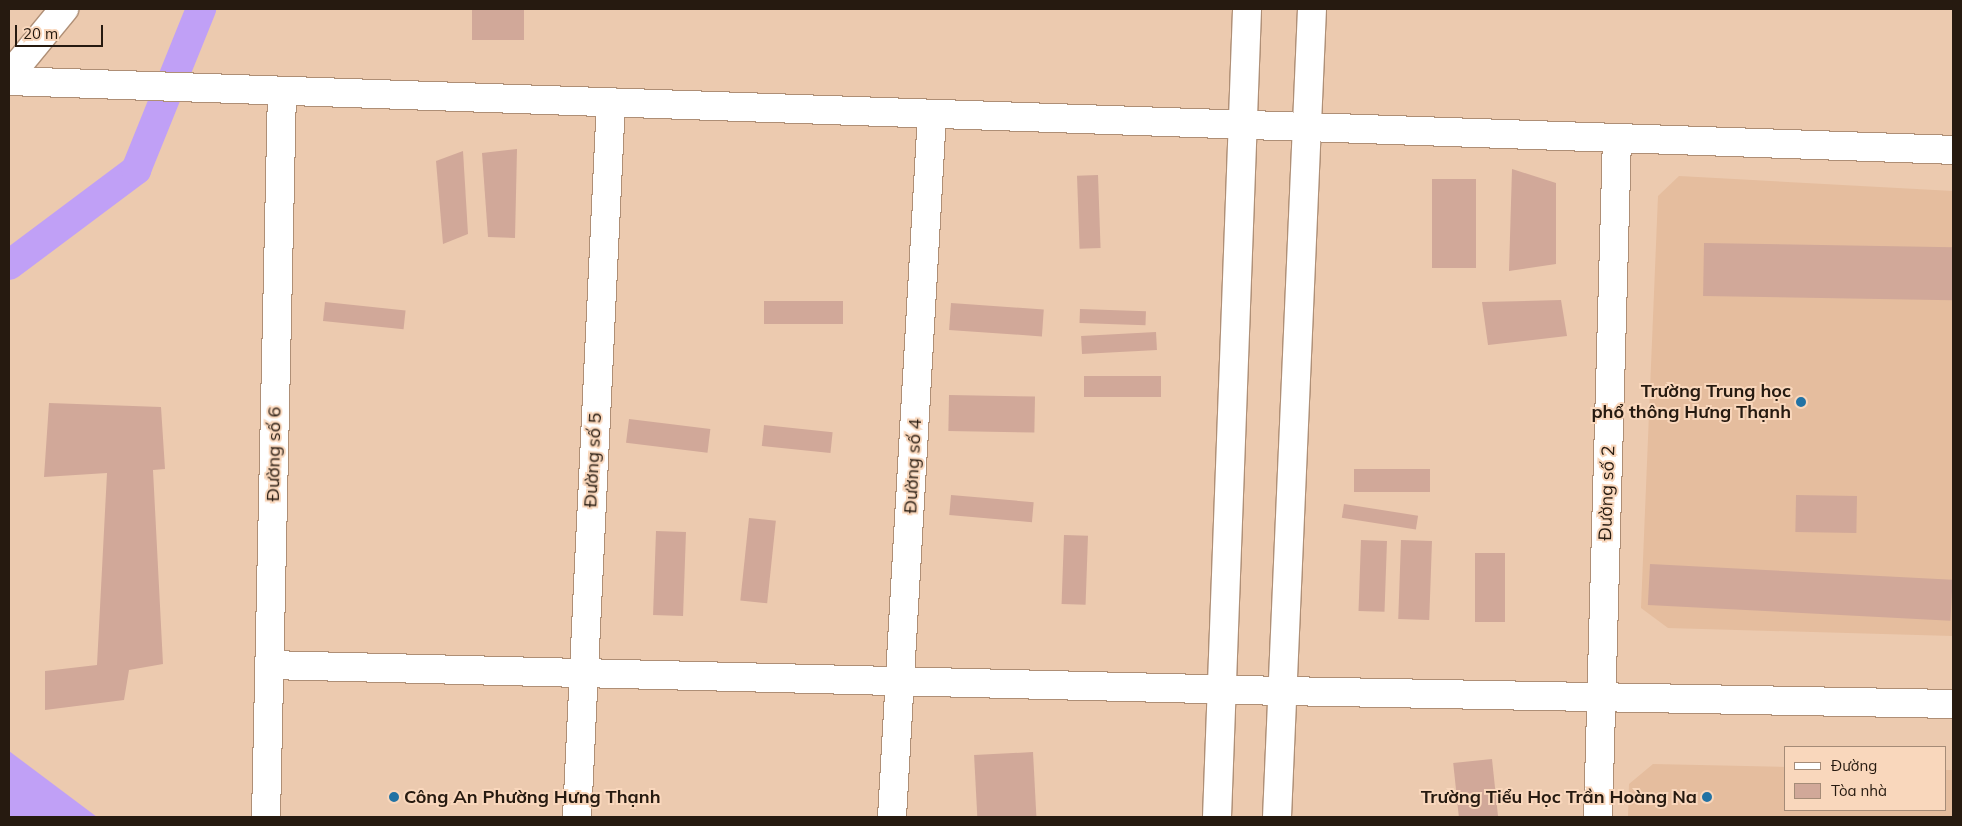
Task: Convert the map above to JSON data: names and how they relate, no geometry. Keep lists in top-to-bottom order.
{
  "streets": {
    "street": [
      "Đường số 6",
      "Đường số 5",
      "Đường số 4",
      "Đường số 2"
    ]
  },
  "places": ["Trường Trung học phổ thông Hưng Thạnh", "Công An Phường Hưng Thạnh", "Trường Tiểu Học Trần Hoàng Na"],
  "legend": ["Đường", "Tòa nhà"],
  "scale_bar": "20 m"
}
